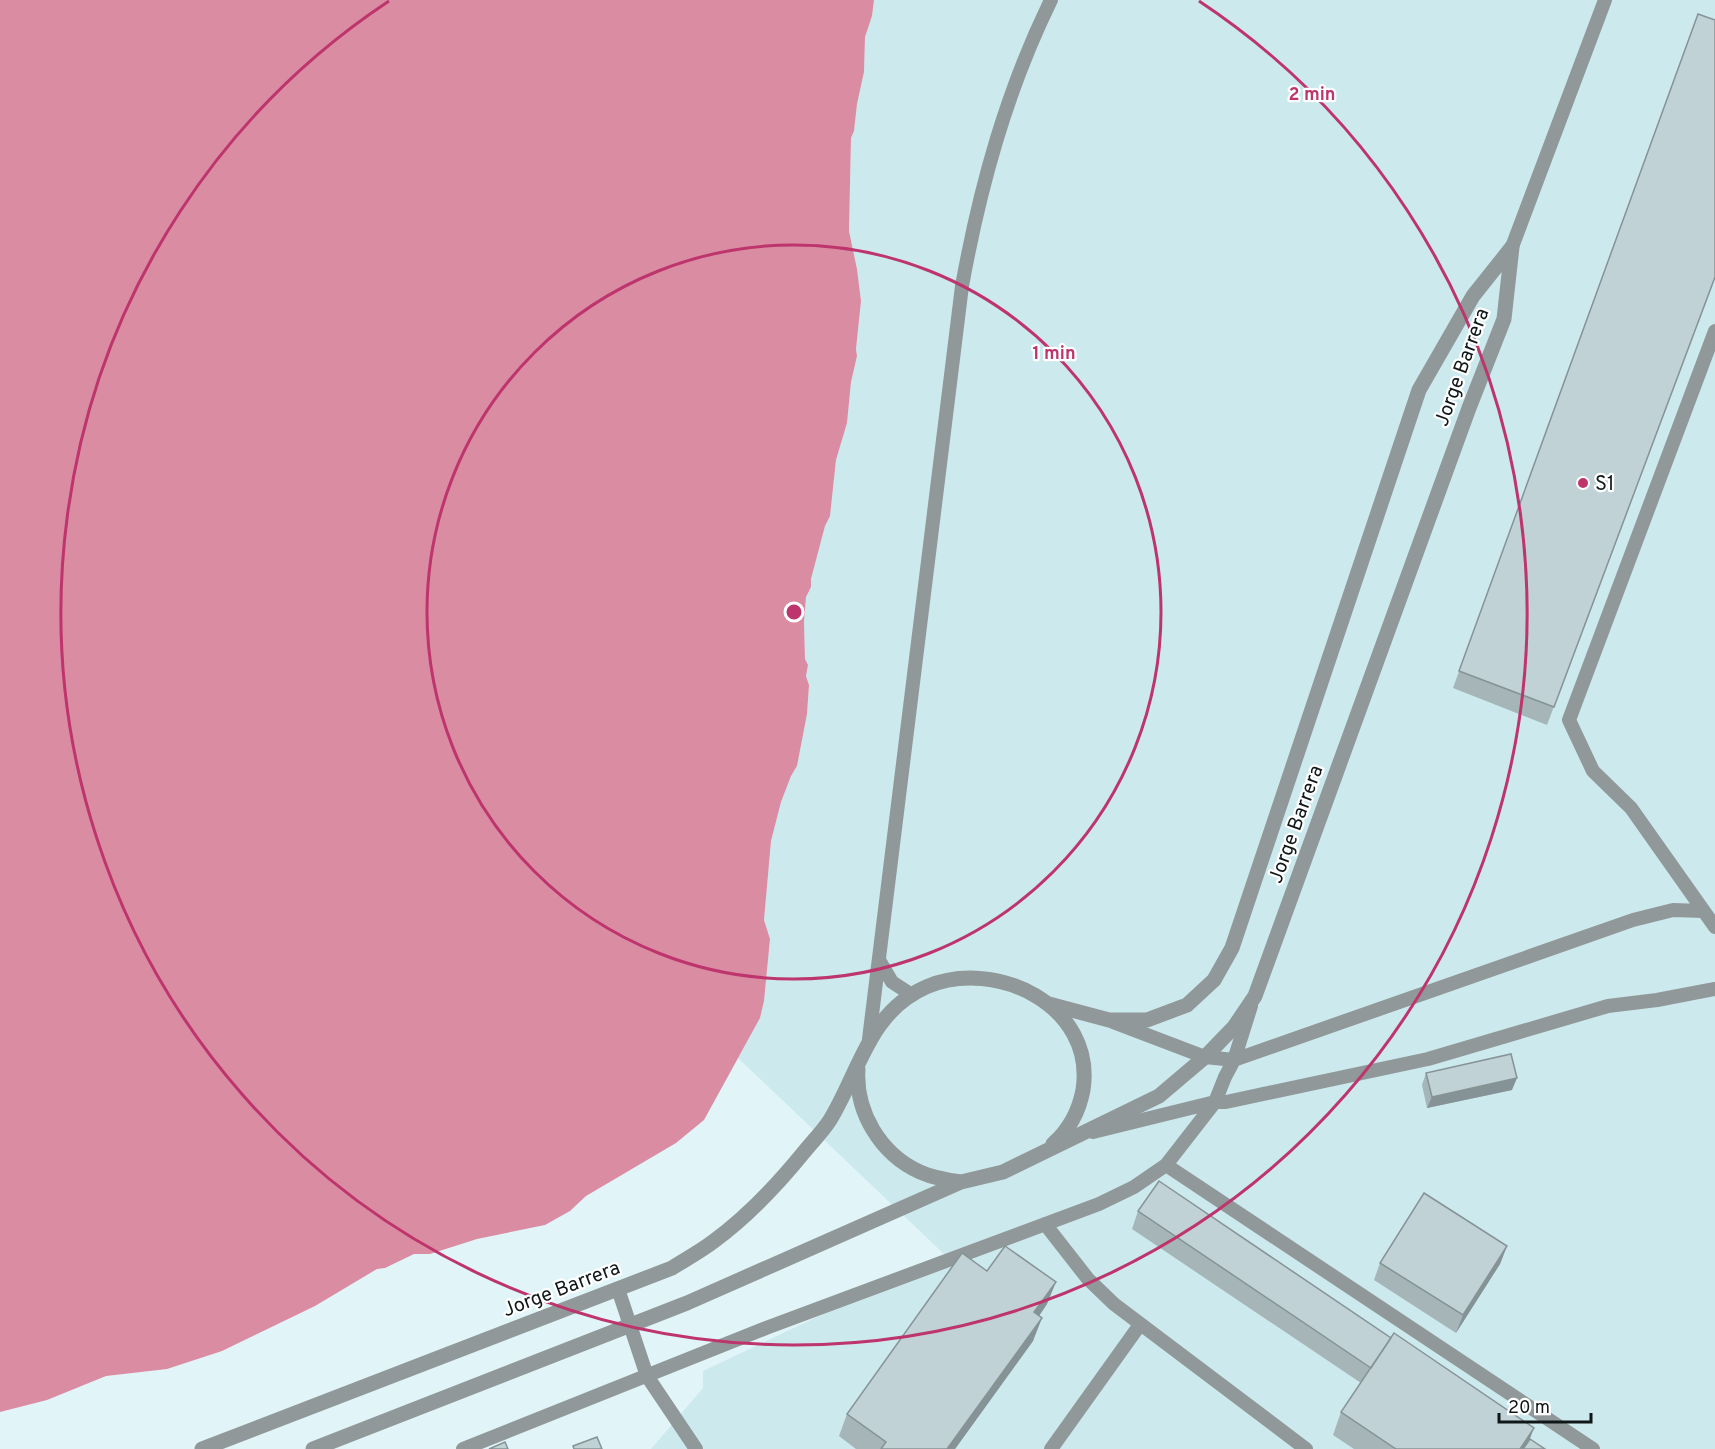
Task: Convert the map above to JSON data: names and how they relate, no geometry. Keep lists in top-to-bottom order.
{
  "streets": {
    "street": ["Jorge Barrera"]
  },
  "places": ["S1"],
  "scale_bar": "20 m",
  "rings": ["2 min", "1 min"]
}
